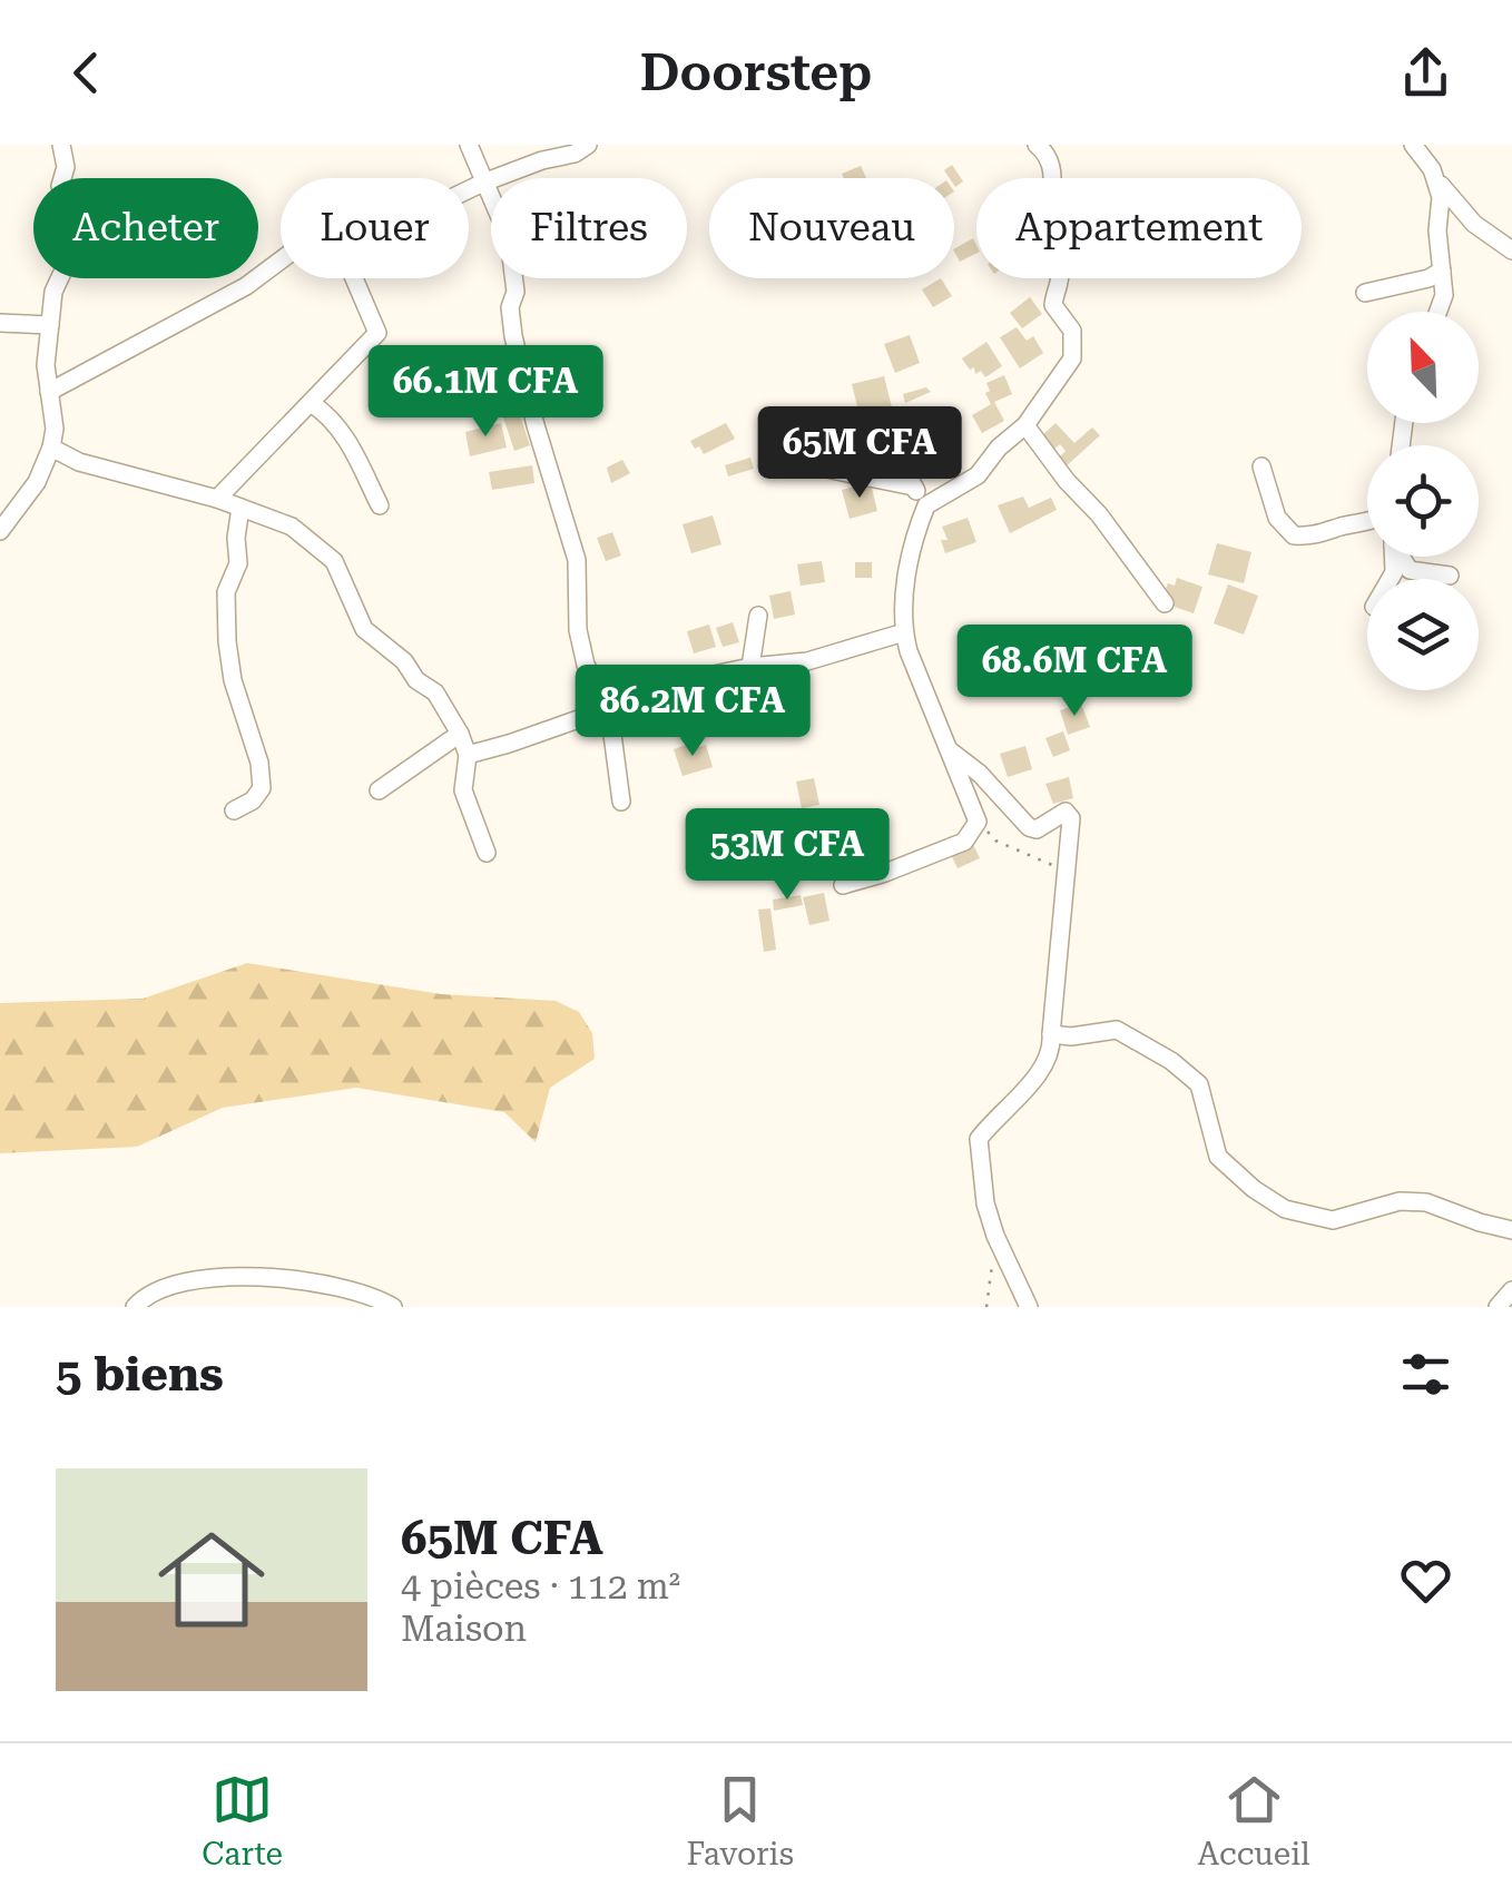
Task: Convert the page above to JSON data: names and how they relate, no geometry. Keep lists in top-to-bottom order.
{
  "north": "top left",
  "page": {
    "header": "Doorstep",
    "chip": [
      "Acheter",
      "Louer",
      "Filtres",
      "Nouveau",
      "Appartement"
    ],
    "price": [
      "66.1M CFA",
      "65M CFA",
      "68.6M CFA",
      "86.2M CFA",
      "53M CFA"
    ],
    "heading": "5 biens",
    "list": [
      {
        "name": "65M CFA",
        "note": "4 pièces · 112 m² · Maison"
      }
    ],
    "tabs": ["Carte", "Favoris", "Accueil"]
  }
}
